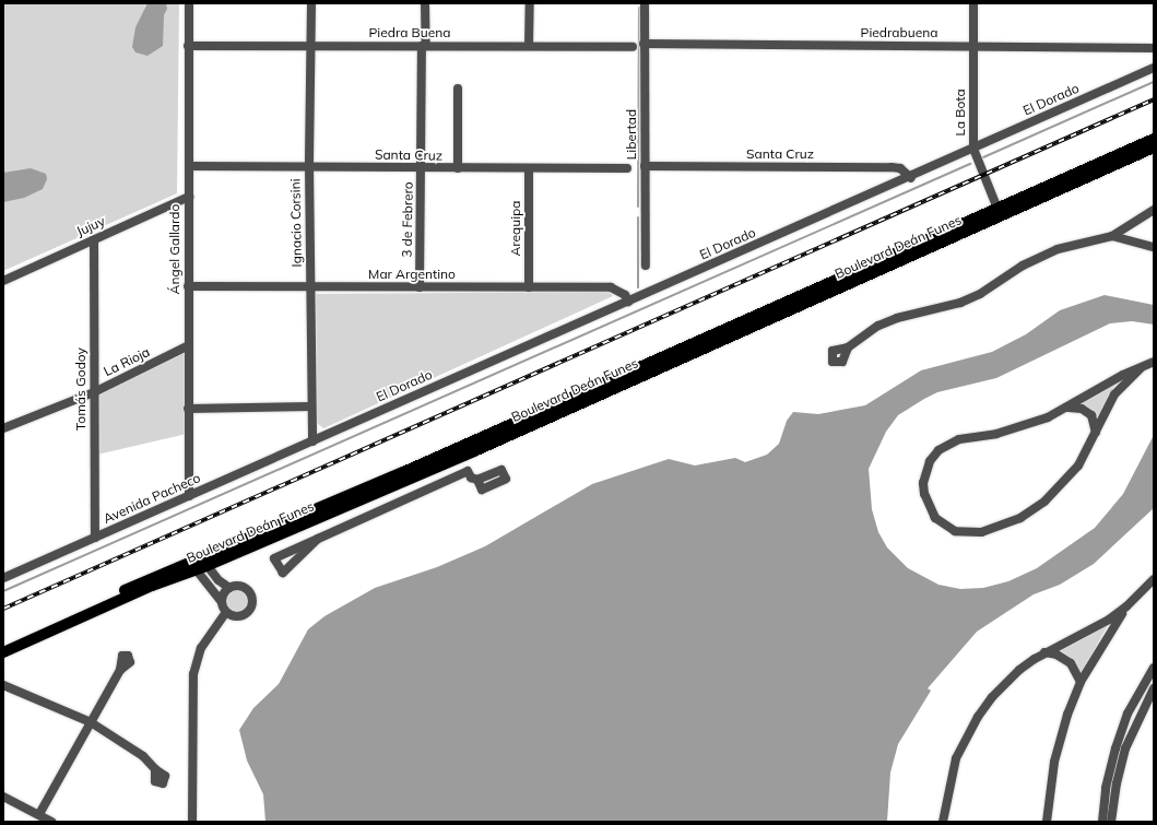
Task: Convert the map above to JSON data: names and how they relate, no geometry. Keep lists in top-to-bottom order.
{
  "streets": {
    "main road": ["Boulevard Deán Funes"],
    "street": [
      "Piedra Buena",
      "Piedrabuena",
      "El Dorado",
      "La Bota",
      "Libertad",
      "Santa Cruz",
      "3 de Febrero",
      "Ignacio Corsini",
      "Jujuy",
      "Arequipa",
      "Ángel Gallardo",
      "Mar Argentino",
      "La Rioja",
      "Tomás Godoy",
      "Avenida Pacheco"
    ]
  },
  "crossings": [
    ["Piedra Buena", "3 de Febrero"],
    ["Piedra Buena", "Ignacio Corsini"],
    ["Piedra Buena", "Ángel Gallardo"],
    ["Piedrabuena", "La Bota"],
    ["Piedrabuena", "Libertad"],
    ["El Dorado", "La Bota"],
    ["El Dorado", "Santa Cruz"],
    ["El Dorado", "Ignacio Corsini"],
    ["El Dorado", "Mar Argentino"],
    ["El Dorado", "Avenida Pacheco"],
    ["La Bota", "Boulevard Deán Funes"],
    ["Libertad", "Santa Cruz"],
    ["Santa Cruz", "3 de Febrero"],
    ["Santa Cruz", "Ignacio Corsini"],
    ["Santa Cruz", "Arequipa"],
    ["Santa Cruz", "Ángel Gallardo"],
    ["3 de Febrero", "Mar Argentino"],
    ["Ignacio Corsini", "Mar Argentino"],
    ["Ignacio Corsini", "Avenida Pacheco"],
    ["Jujuy", "Ángel Gallardo"],
    ["Jujuy", "Tomás Godoy"],
    ["Arequipa", "Mar Argentino"],
    ["Ángel Gallardo", "Mar Argentino"],
    ["Ángel Gallardo", "La Rioja"],
    ["Ángel Gallardo", "Avenida Pacheco"],
    ["La Rioja", "Tomás Godoy"],
    ["Tomás Godoy", "Avenida Pacheco"]
  ]
}
